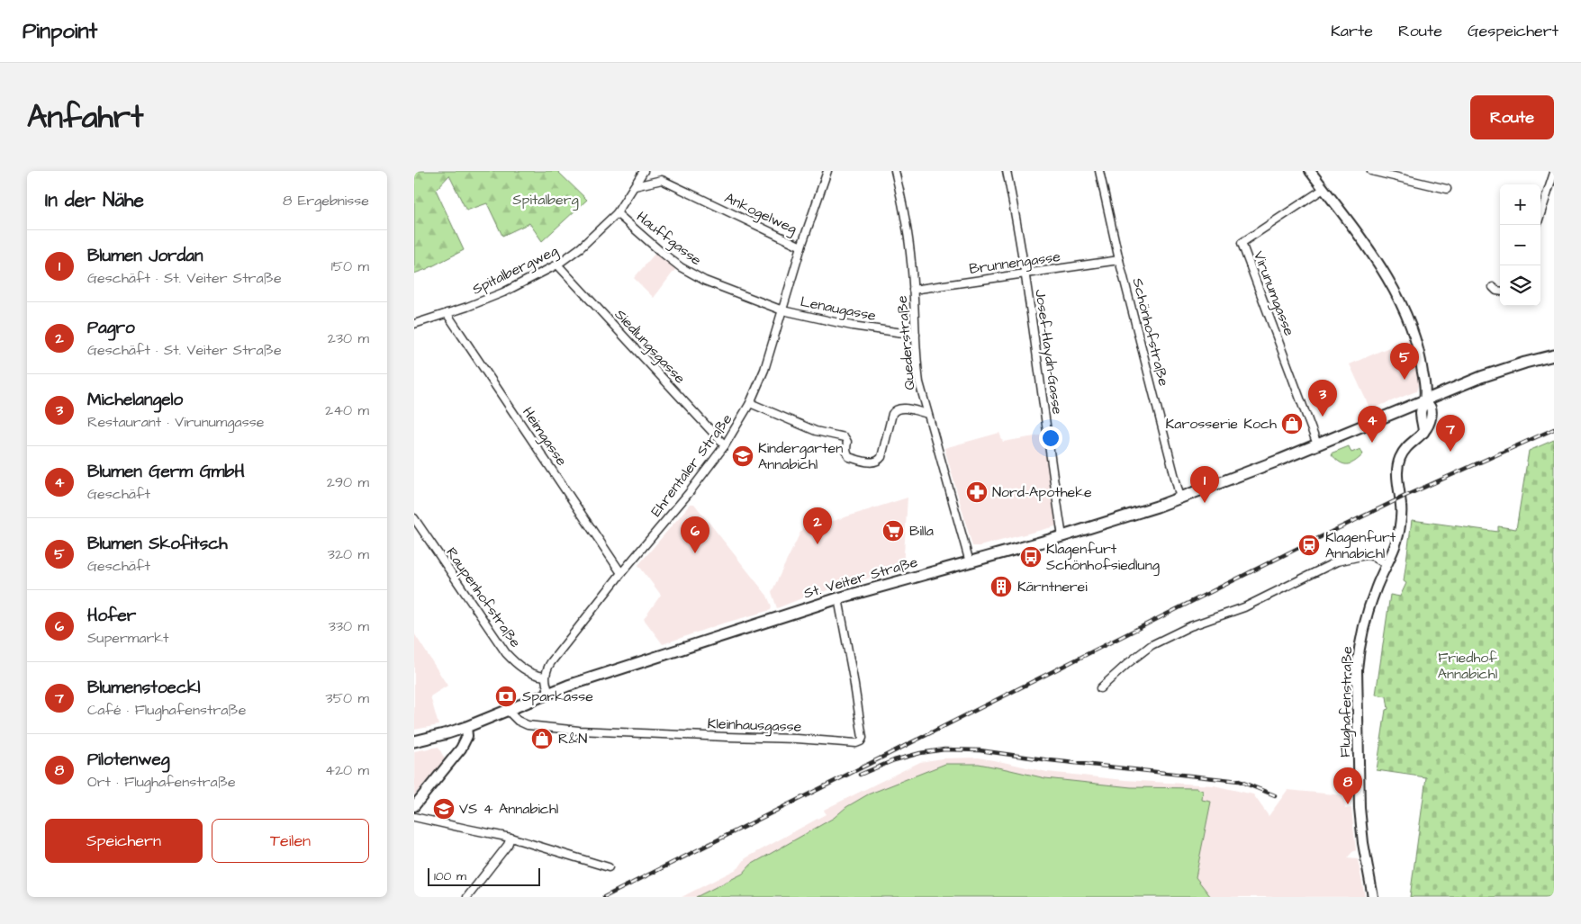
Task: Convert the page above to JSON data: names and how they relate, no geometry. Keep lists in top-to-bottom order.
{
  "streets": {
    "main road": ["St. Veiter Straße"],
    "street": [
      "Ankogelweg",
      "Hauffgasse",
      "Brunnengasse",
      "Spitalbergweg",
      "Virunumgasse",
      "Lenaugasse",
      "Schönhofstraße",
      "Quederstraße",
      "Siedlungsgasse",
      "Josef-Haydn-Gasse",
      "Heimgasse",
      "Ehrentaler Straße",
      "Raupenhofstraße",
      "Flughafenstraße",
      "Kleinhausgasse"
    ]
  },
  "crossings": [
    ["Ankogelweg", "Spitalbergweg"],
    ["Ankogelweg", "Ehrentaler Straße"],
    ["Hauffgasse", "Spitalbergweg"],
    ["Hauffgasse", "Lenaugasse"],
    ["Hauffgasse", "Ehrentaler Straße"],
    ["Brunnengasse", "Schönhofstraße"],
    ["Brunnengasse", "Quederstraße"],
    ["Brunnengasse", "Josef-Haydn-Gasse"],
    ["Spitalbergweg", "Siedlungsgasse"],
    ["Spitalbergweg", "Heimgasse"],
    ["Virunumgasse", "St. Veiter Straße"],
    ["Virunumgasse", "Flughafenstraße"],
    ["Lenaugasse", "Quederstraße"],
    ["Lenaugasse", "Ehrentaler Straße"],
    ["Schönhofstraße", "St. Veiter Straße"],
    ["Quederstraße", "St. Veiter Straße"],
    ["Siedlungsgasse", "Ehrentaler Straße"],
    ["Josef-Haydn-Gasse", "St. Veiter Straße"],
    ["Heimgasse", "Ehrentaler Straße"],
    ["Ehrentaler Straße", "Raupenhofstraße"],
    ["St. Veiter Straße", "Flughafenstraße"],
    ["St. Veiter Straße", "Kleinhausgasse"]
  ],
  "parks": ["Spitalberg", "Friedhof Annabichl"],
  "places": {
    "shop": ["Karosserie Koch", "R&N"],
    "school or university": ["Kindergarten Annabichl", "VS 4 Annabichl"],
    "pharmacy": ["Nord-Apotheke"],
    "supermarket": ["Billa"],
    "station": ["Klagenfurt Annabichl"],
    "bus stop": ["Klagenfurt Schönhofsiedlung"],
    "building": ["Kärntnerei"],
    "bank": ["Sparkasse"]
  },
  "scale_bar": "100 m",
  "page": {
    "header": "Pinpoint",
    "nav": ["Karte", "Route", "Gespeichert"],
    "title": "Anfahrt",
    "buttons": [
      "Route",
      ["Speichern", "Teilen"]
    ],
    "heading": ["In der Nähe", "8 Ergebnisse"],
    "map_buttons": ["+", "−"],
    "list": [
      {
        "mark": "1",
        "name": "Blumen Jordan",
        "note": "Geschäft · St. Veiter Straße",
        "value": "150 m"
      },
      {
        "mark": "2",
        "name": "Pagro",
        "note": "Geschäft · St. Veiter Straße",
        "value": "230 m"
      },
      {
        "mark": "3",
        "name": "Michelangelo",
        "note": "Restaurant · Virunumgasse",
        "value": "240 m"
      },
      {
        "mark": "4",
        "name": "Blumen Germ GmbH",
        "note": "Geschäft",
        "value": "290 m"
      },
      {
        "mark": "5",
        "name": "Blumen Skofitsch",
        "note": "Geschäft",
        "value": "320 m"
      },
      {
        "mark": "6",
        "name": "Hofer",
        "note": "Supermarkt",
        "value": "330 m"
      },
      {
        "mark": "7",
        "name": "Blumenstoeckl",
        "note": "Café · Flughafenstraße",
        "value": "350 m"
      },
      {
        "mark": "8",
        "name": "Pilotenweg",
        "note": "Ort · Flughafenstraße",
        "value": "420 m"
      }
    ],
    "pins": [
      "5",
      "3",
      "4",
      "7",
      "1",
      "2",
      "6",
      "8"
    ],
    "scale": "100 m"
  }
}
